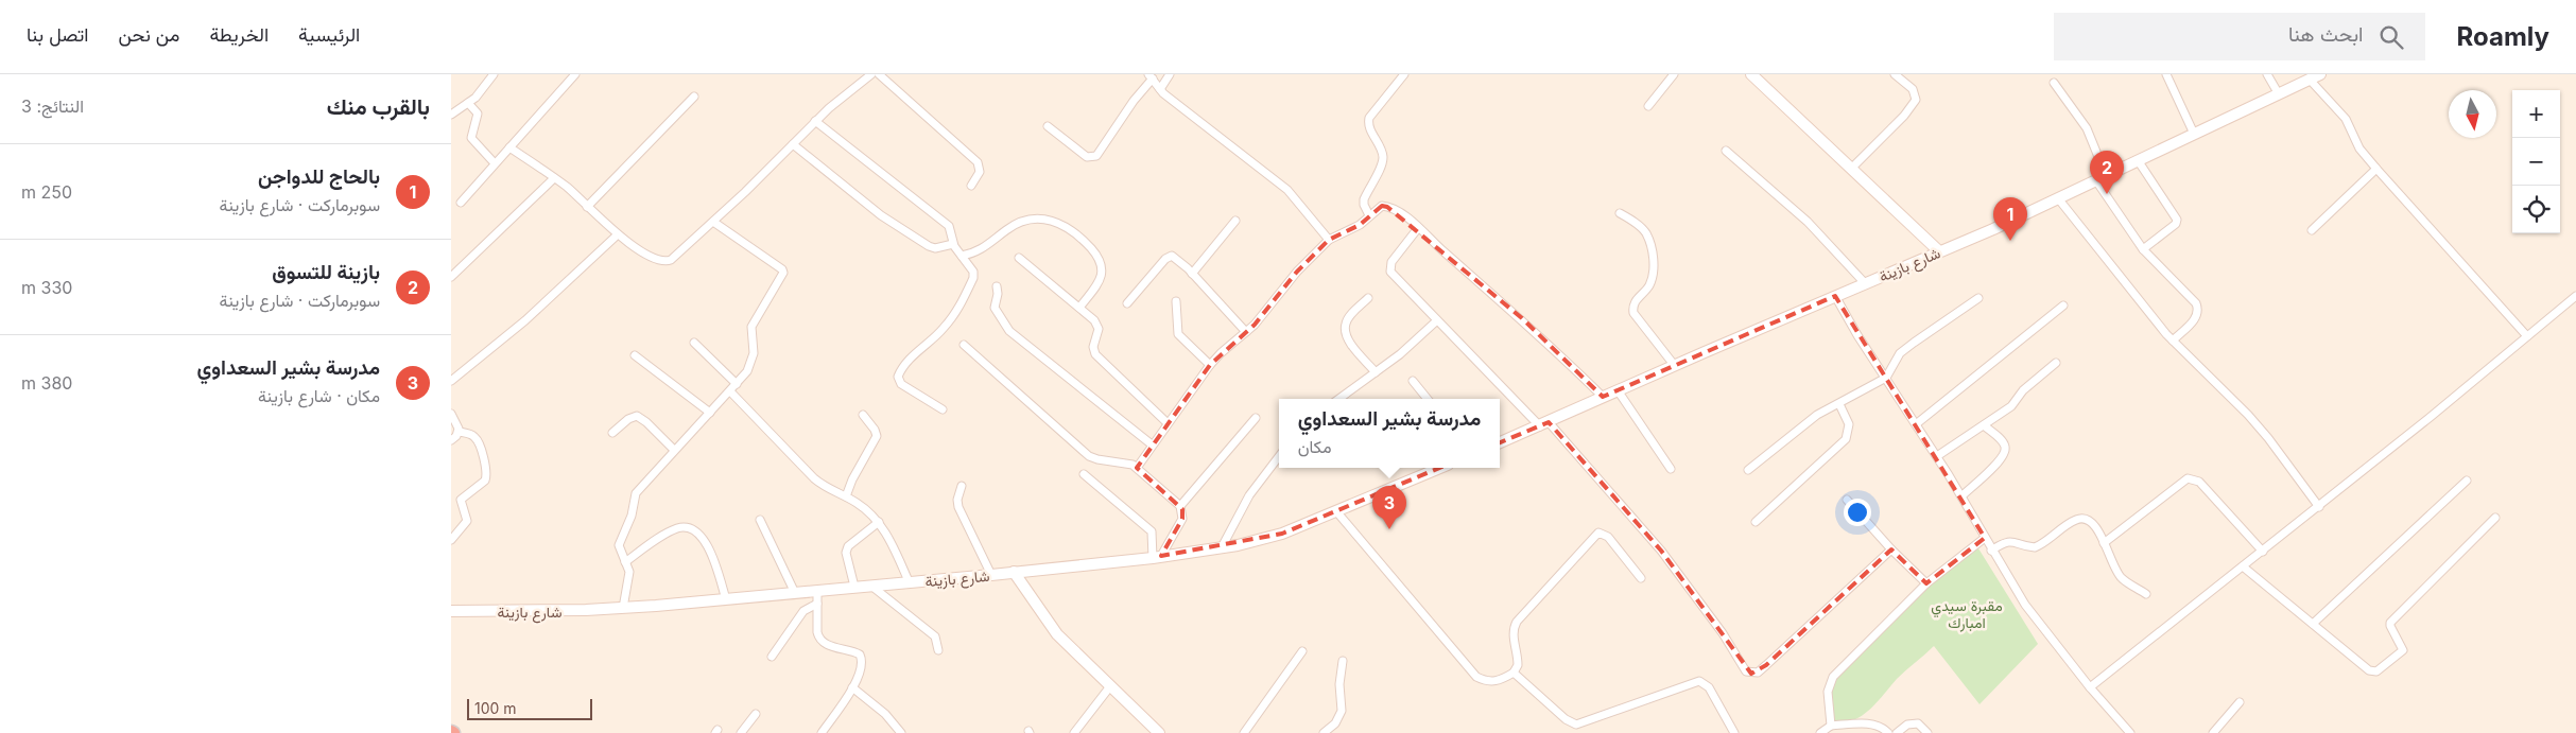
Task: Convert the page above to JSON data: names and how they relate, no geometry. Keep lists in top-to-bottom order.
{
  "streets": {
    "street": ["شارع بازينة"]
  },
  "parks": ["مقبرة سيدي امبارك"],
  "scale_bar": "100 m",
  "north": "bottom",
  "page": {
    "header": "Roamly",
    "search": "ابحث هنا",
    "nav": [
      "الرئيسية",
      "الخريطة",
      "من نحن",
      "اتصل بنا"
    ],
    "heading": ["بالقرب منك", "النتائج: 3"],
    "map_buttons": ["+", "−"],
    "list": [
      {
        "mark": "1",
        "name": "بالحاج للدواجن",
        "note": "سوبرماركت · شارع بازينة",
        "value": "250 m"
      },
      {
        "mark": "2",
        "name": "بازينة للتسوق",
        "note": "سوبرماركت · شارع بازينة",
        "value": "330 m"
      },
      {
        "mark": "3",
        "name": "مدرسة بشير السعداوي",
        "note": "مكان · شارع بازينة",
        "value": "380 m"
      }
    ],
    "pins": ["2", "1", "3"],
    "popup": ["مدرسة بشير السعداوي", "مكان"],
    "scale": "100 m"
  }
}
